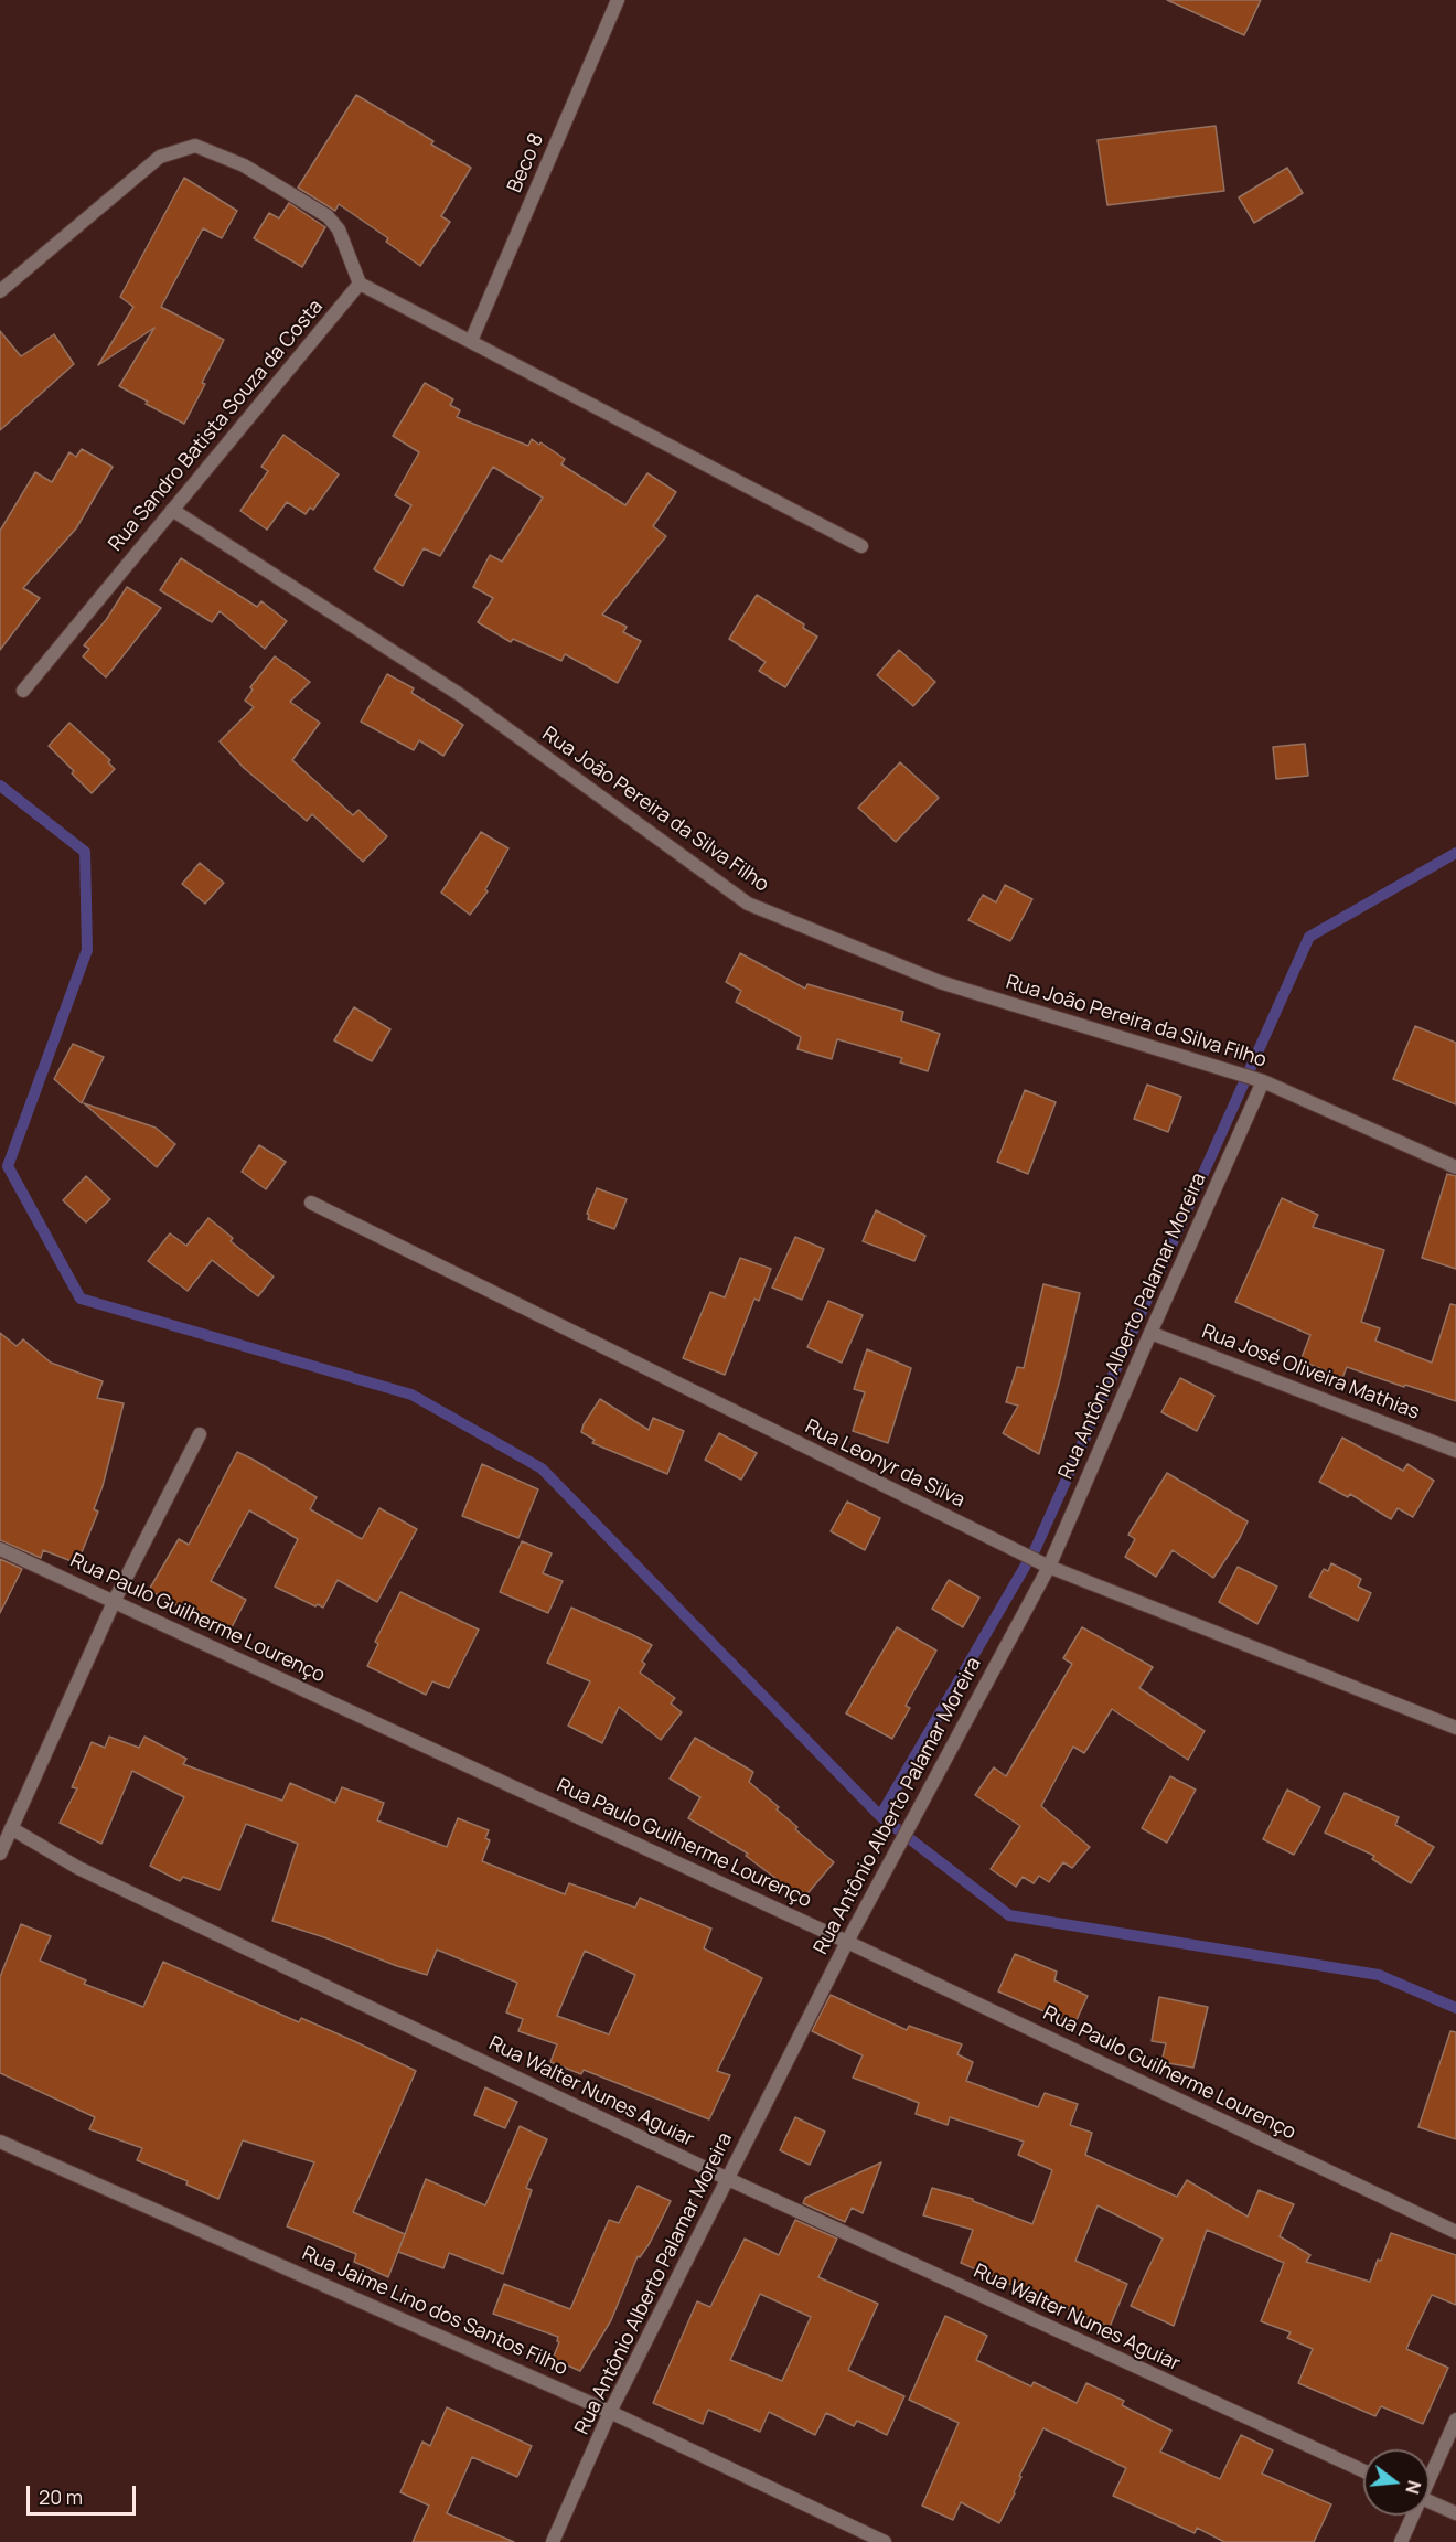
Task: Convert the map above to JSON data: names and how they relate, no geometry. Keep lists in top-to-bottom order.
{
  "streets": {
    "street": [
      "Beco 8",
      "Rua Sandro Batista Souza da Costa",
      "Rua João Pereira da Silva Filho",
      "Rua Antônio Alberto Palamar Moreira",
      "Rua José Oliveira Mathias",
      "Rua Leonyr da Silva",
      "Rua Paulo Guilherme Lourenço",
      "Rua Walter Nunes Aguiar",
      "Rua Jaime Lino dos Santos Filho"
    ]
  },
  "crossings": [
    ["Rua Sandro Batista Souza da Costa", "Rua João Pereira da Silva Filho"],
    ["Rua João Pereira da Silva Filho", "Rua Antônio Alberto Palamar Moreira"],
    ["Rua Antônio Alberto Palamar Moreira", "Rua José Oliveira Mathias"],
    ["Rua Antônio Alberto Palamar Moreira", "Rua Leonyr da Silva"],
    ["Rua Antônio Alberto Palamar Moreira", "Rua Paulo Guilherme Lourenço"],
    ["Rua Antônio Alberto Palamar Moreira", "Rua Walter Nunes Aguiar"],
    ["Rua Antônio Alberto Palamar Moreira", "Rua Jaime Lino dos Santos Filho"]
  ],
  "scale_bar": "20 m",
  "north": "right"
}
